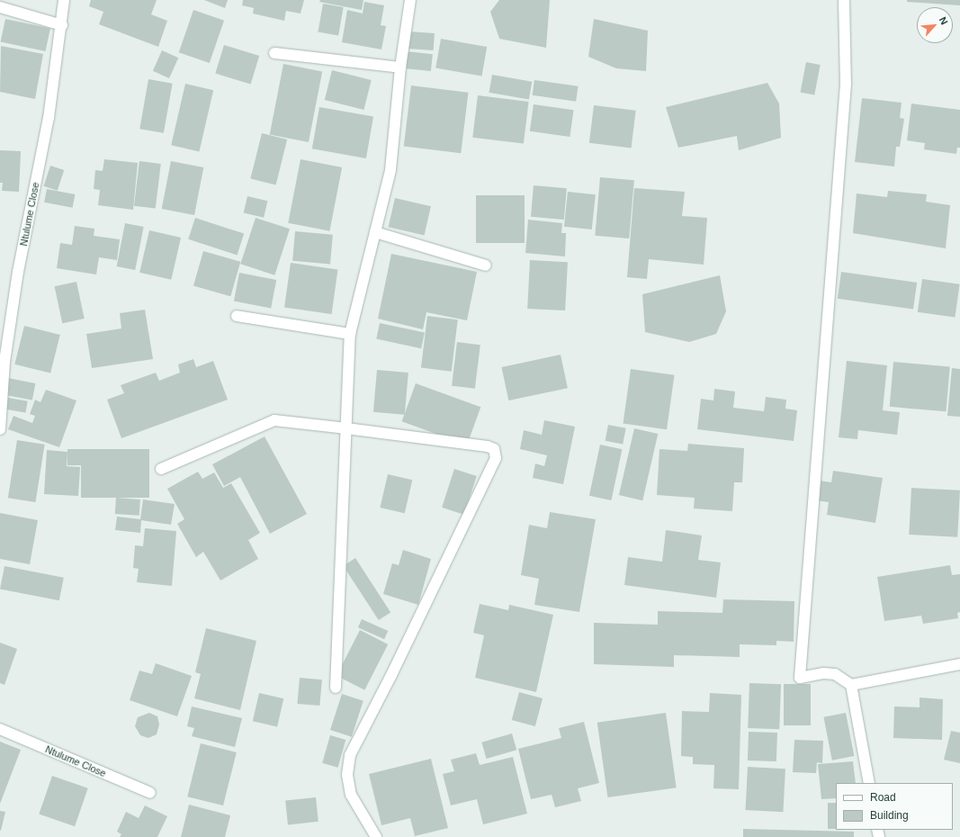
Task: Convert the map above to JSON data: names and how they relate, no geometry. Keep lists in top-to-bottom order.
{
  "streets": {
    "street": ["Ntulume Close"]
  },
  "legend": ["Road", "Building"],
  "north": "top right"
}
